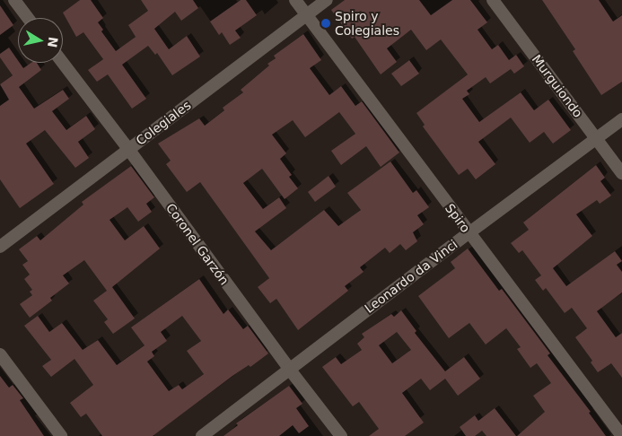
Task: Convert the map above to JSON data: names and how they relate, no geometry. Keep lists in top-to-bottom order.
{
  "streets": {
    "street": [
      "Murguiondo",
      "Colegiales",
      "Spiro",
      "Coronel Garzón",
      "Leonardo da Vinci"
    ]
  },
  "crossings": [
    ["Murguiondo", "Leonardo da Vinci"],
    ["Colegiales", "Spiro"],
    ["Colegiales", "Coronel Garzón"],
    ["Spiro", "Leonardo da Vinci"],
    ["Coronel Garzón", "Leonardo da Vinci"]
  ],
  "places": ["Spiro y Colegiales"],
  "north": "right"
}
